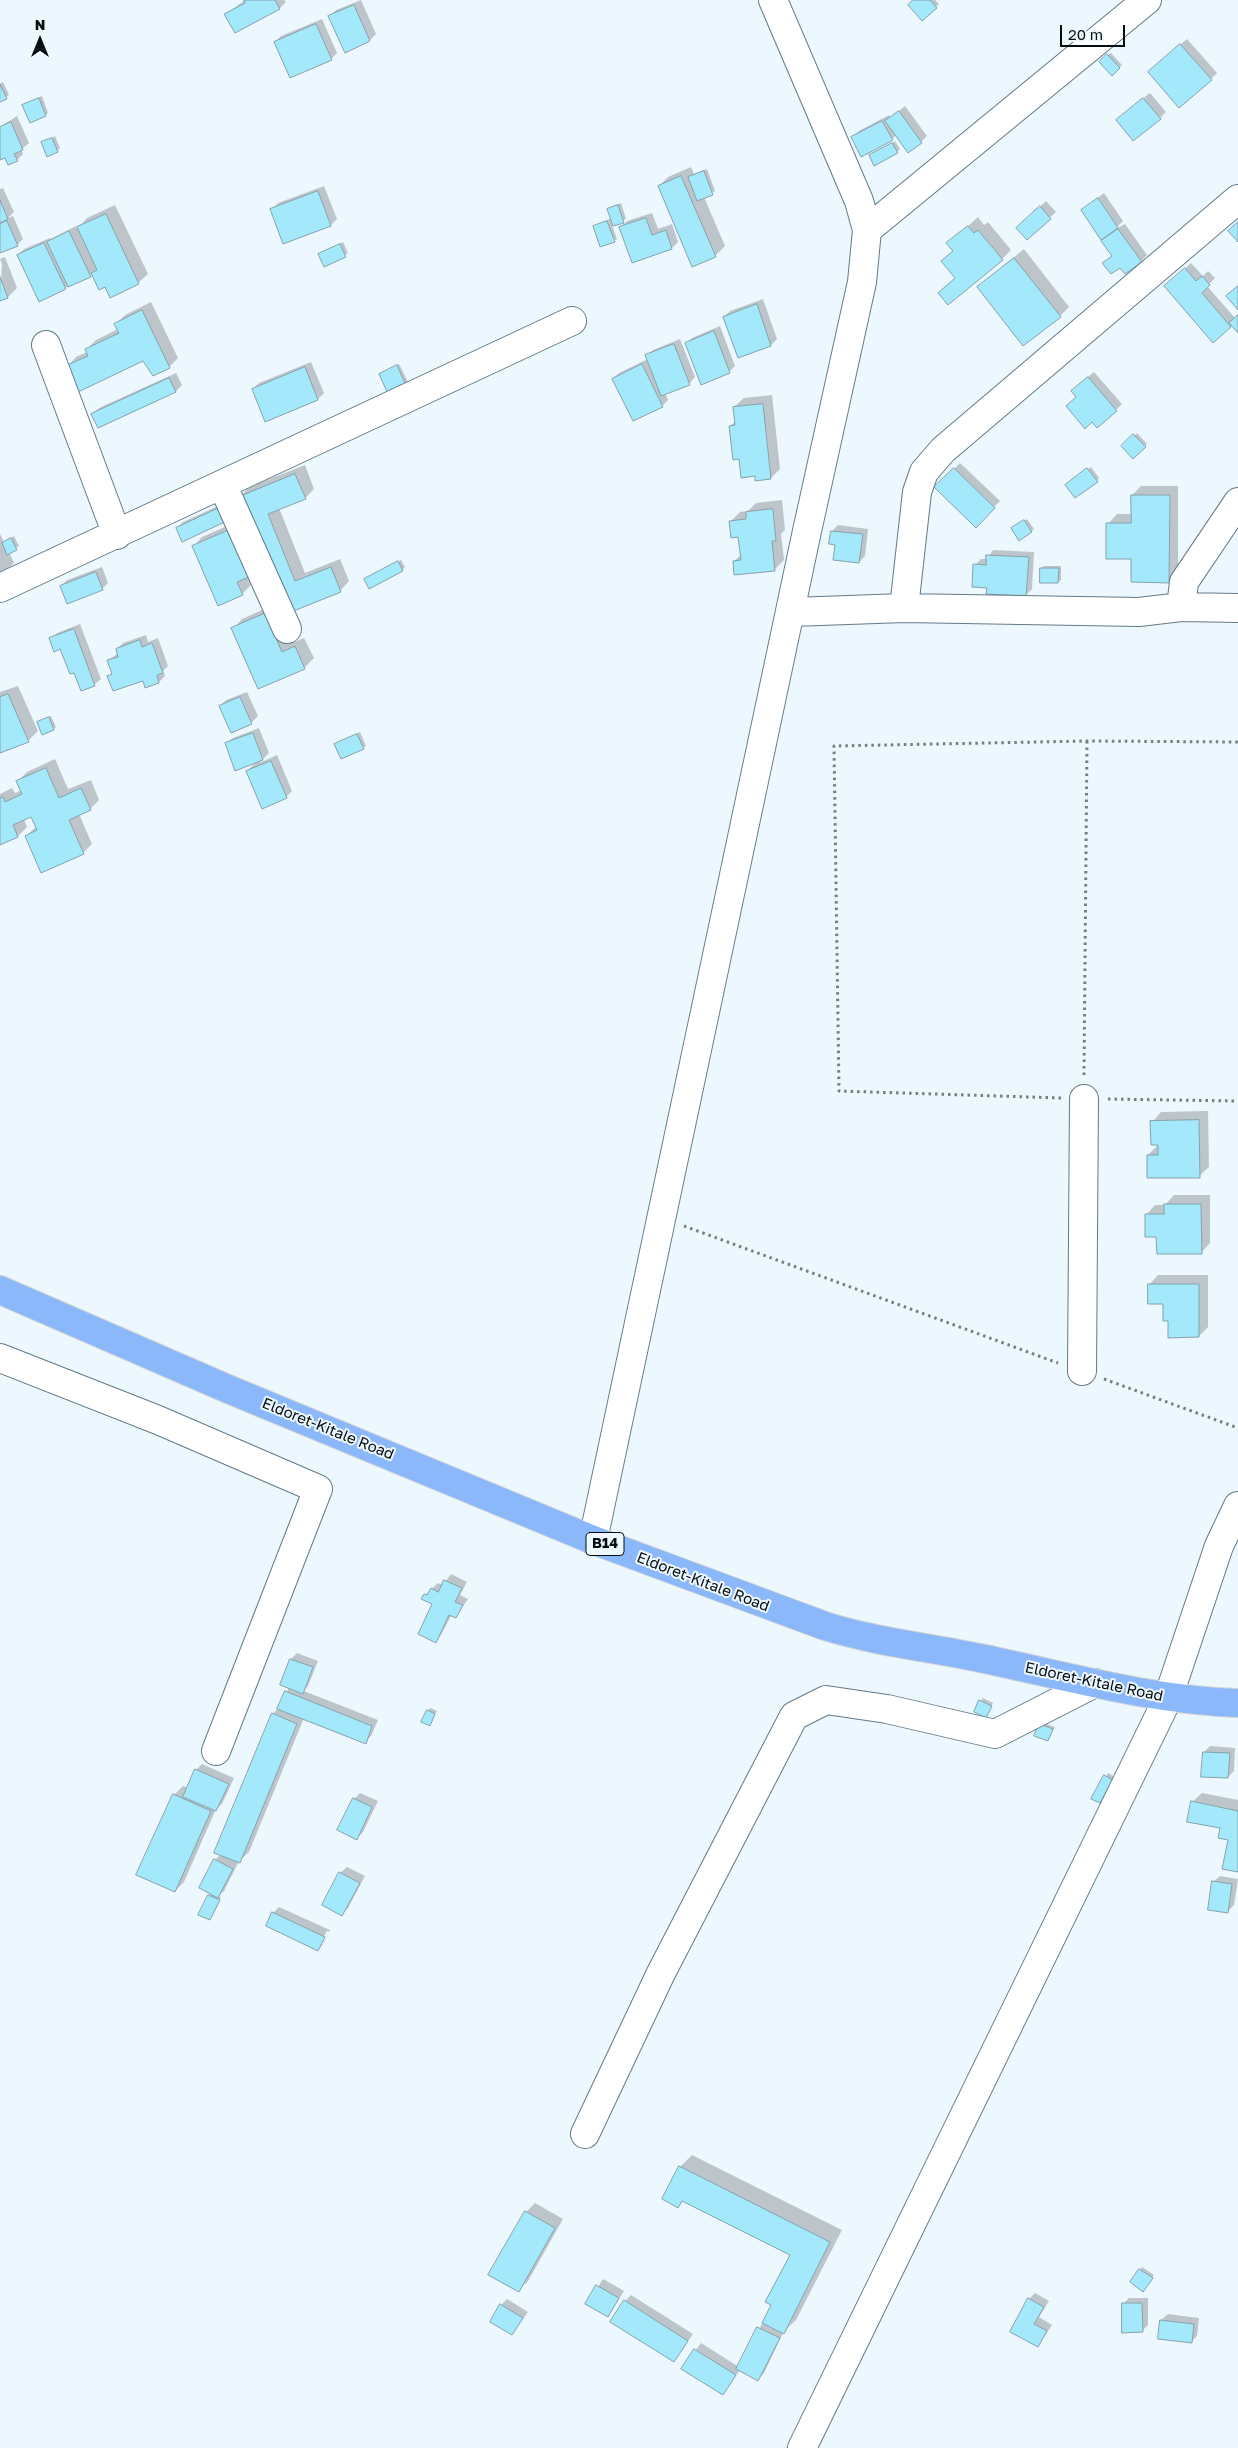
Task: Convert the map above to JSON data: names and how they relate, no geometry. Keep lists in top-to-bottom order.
{
  "streets": {
    "highway": ["Eldoret-Kitale Road", "B14"]
  },
  "scale_bar": "20 m",
  "north": "top"
}
